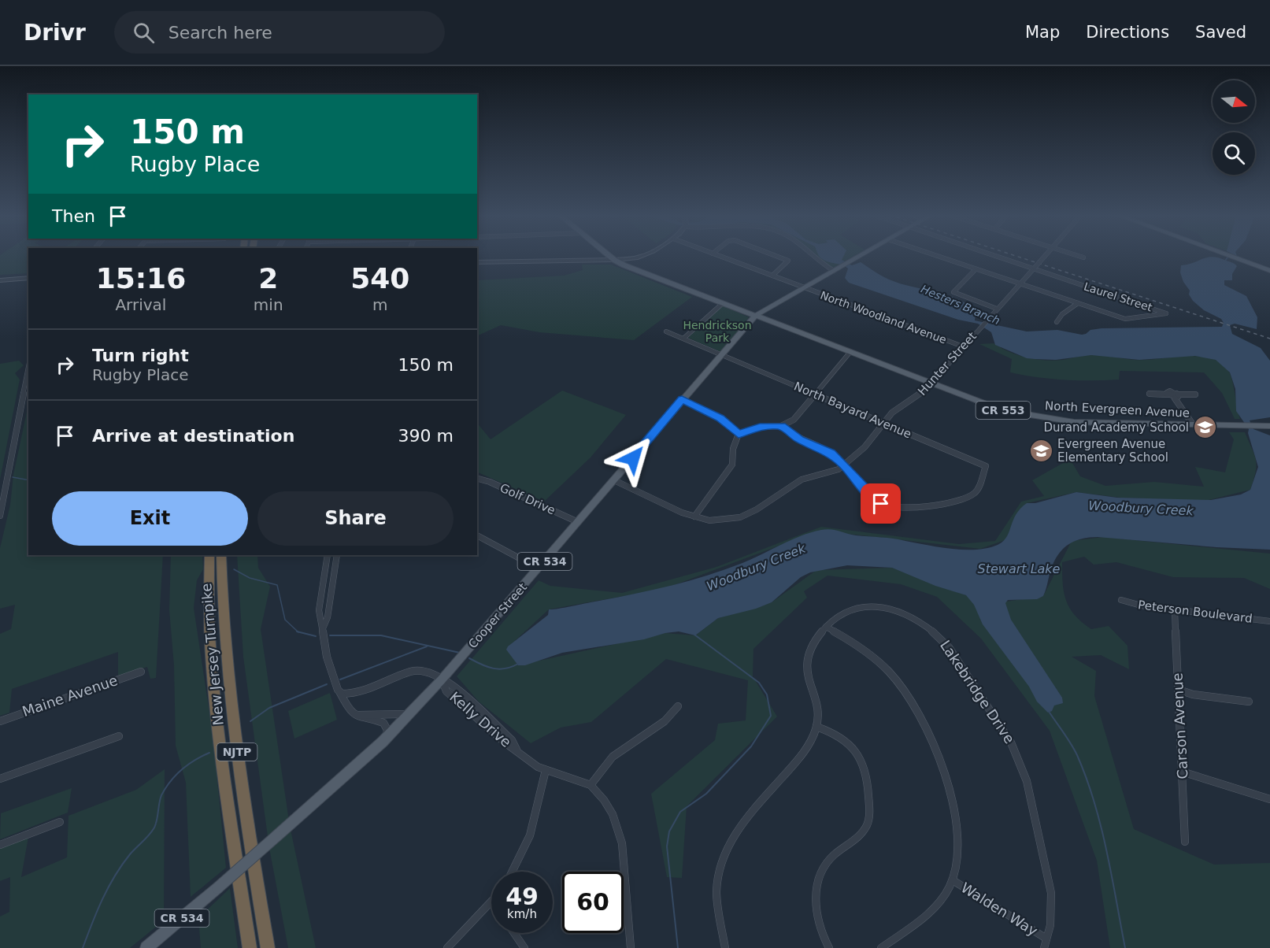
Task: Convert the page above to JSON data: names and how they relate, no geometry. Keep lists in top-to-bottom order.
{
  "streets": {
    "highway": ["New Jersey Turnpike", "NJTP"],
    "main road": [
      "North Evergreen Avenue",
      "CR 553",
      "CR 534",
      "Cooper Street"
    ],
    "street": [
      "Laurel Street",
      "North Woodland Avenue",
      "Hunter Street",
      "North Bayard Avenue",
      "Golf Drive",
      "Peterson Boulevard",
      "Lakebridge Drive",
      "Maine Avenue",
      "Kelly Drive",
      "Carson Avenue",
      "Walden Way"
    ]
  },
  "crossings": [
    ["Laurel Street", "Hunter Street"],
    ["North Woodland Avenue", "Hunter Street"],
    ["North Woodland Avenue", "Cooper Street"],
    ["Hunter Street", "North Evergreen Avenue"],
    ["Hunter Street", "North Bayard Avenue"],
    ["Hunter Street", "Cooper Street"],
    ["North Evergreen Avenue", "CR 553"],
    ["North Evergreen Avenue", "Cooper Street"],
    ["North Bayard Avenue", "Cooper Street"],
    ["CR 553", "Cooper Street"],
    ["Golf Drive", "Cooper Street"],
    ["Peterson Boulevard", "Carson Avenue"],
    ["Cooper Street", "Kelly Drive"],
    ["Lakebridge Drive", "Walden Way"]
  ],
  "water": ["Hesters Branch", "Woodbury Creek", "Stewart Lake"],
  "parks": ["Hendrickson Park"],
  "places": {
    "school or university": ["Durand Academy School", "Evergreen Avenue Elementary School"]
  },
  "north": "right",
  "page": {
    "header": "Drivr",
    "search": "Search here",
    "nav": ["Map", "Directions", "Saved"],
    "turn": ["150 m", "Rugby Place"],
    "then": "Then",
    "eta": [
      "15:16",
      "Arrival",
      "2",
      "min",
      "540",
      "m"
    ],
    "list": [
      {
        "name": "Turn right",
        "note": "Rugby Place",
        "value": "150 m"
      },
      {
        "name": "Arrive at destination",
        "value": "390 m"
      }
    ],
    "buttons": ["Exit", "Share"],
    "speed": "49 km/h",
    "limit": "60"
  }
}
